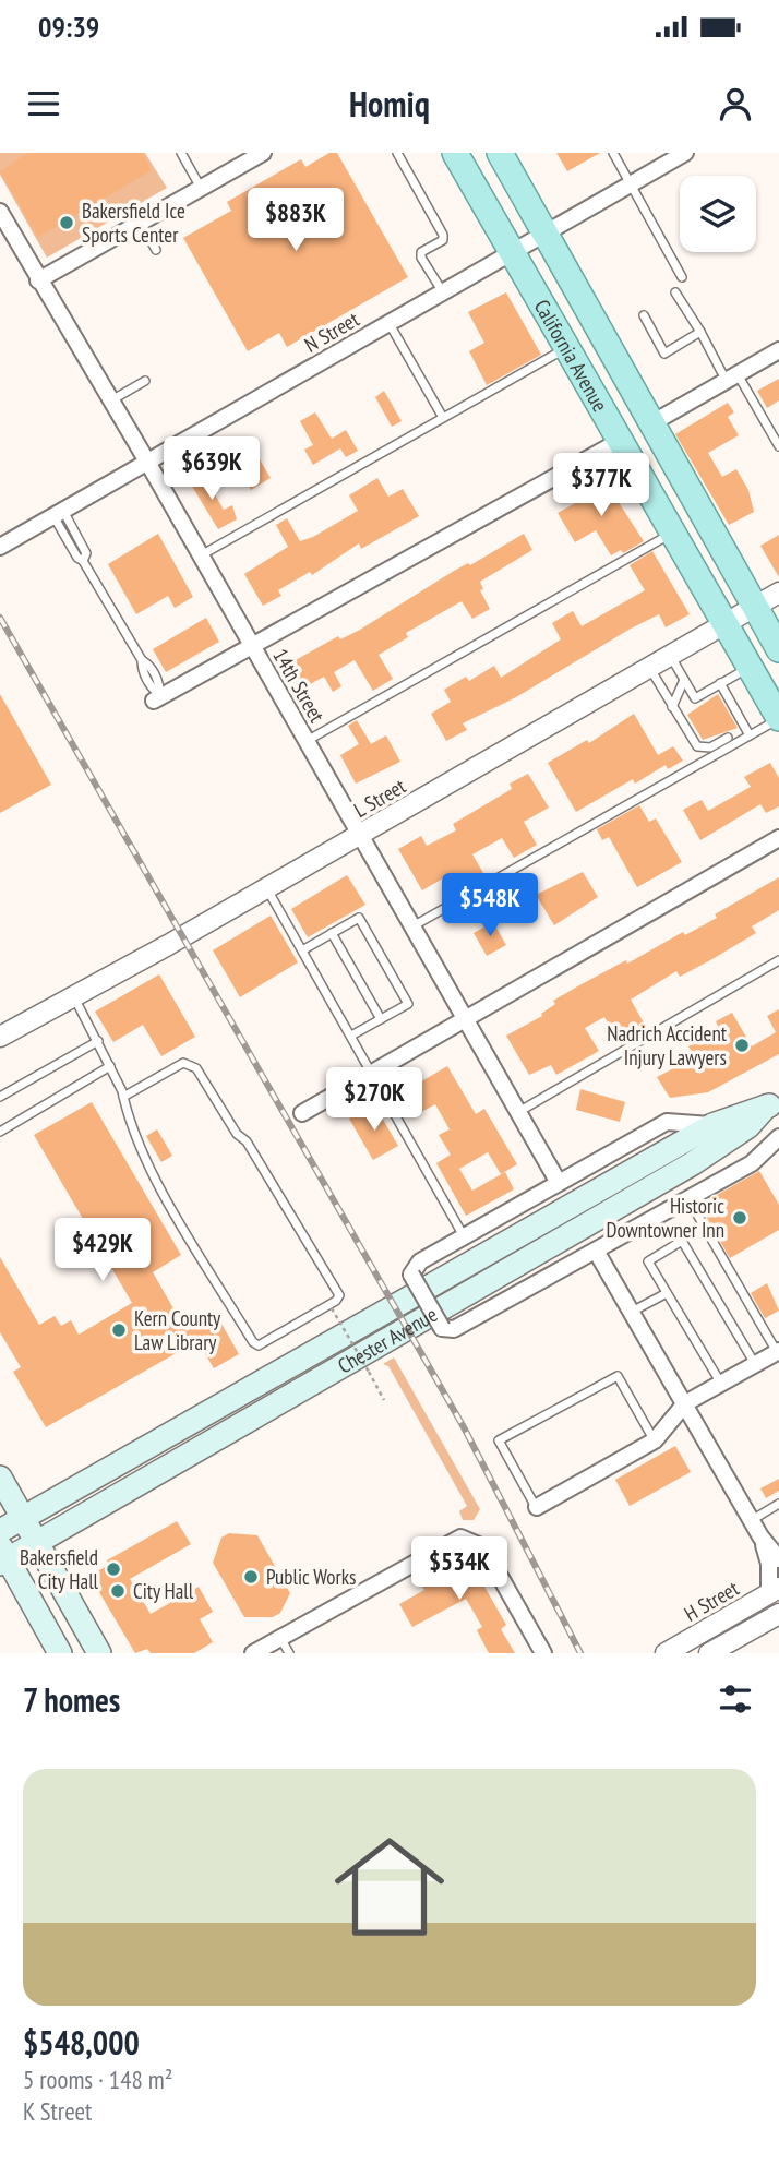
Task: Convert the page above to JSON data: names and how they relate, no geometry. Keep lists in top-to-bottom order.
{
  "streets": {
    "main road": ["California Avenue", "Chester Avenue"],
    "street": [
      "N Street",
      "14th Street",
      "L Street",
      "H Street"
    ]
  },
  "crossings": [
    ["N Street", "California Avenue"],
    ["N Street", "14th Street"],
    ["California Avenue", "L Street"],
    ["14th Street", "L Street"]
  ],
  "places": [
    "Bakersfield Ice Sports Center",
    "Nadrich Accident Injury Lawyers",
    "Historic Downtowner Inn",
    "Kern County Law Library",
    "Bakersfield City Hall",
    "Public Works",
    "City Hall"
  ],
  "page": {
    "status": "09:39",
    "header": "Homiq",
    "price": [
      "$883K",
      "$639K",
      "$377K",
      "$548K",
      "$270K",
      "$429K",
      "$534K"
    ],
    "heading": "7 homes",
    "list": [
      {
        "name": "$548,000",
        "note": "5 rooms · 148 m² · K Street"
      }
    ]
  }
}
